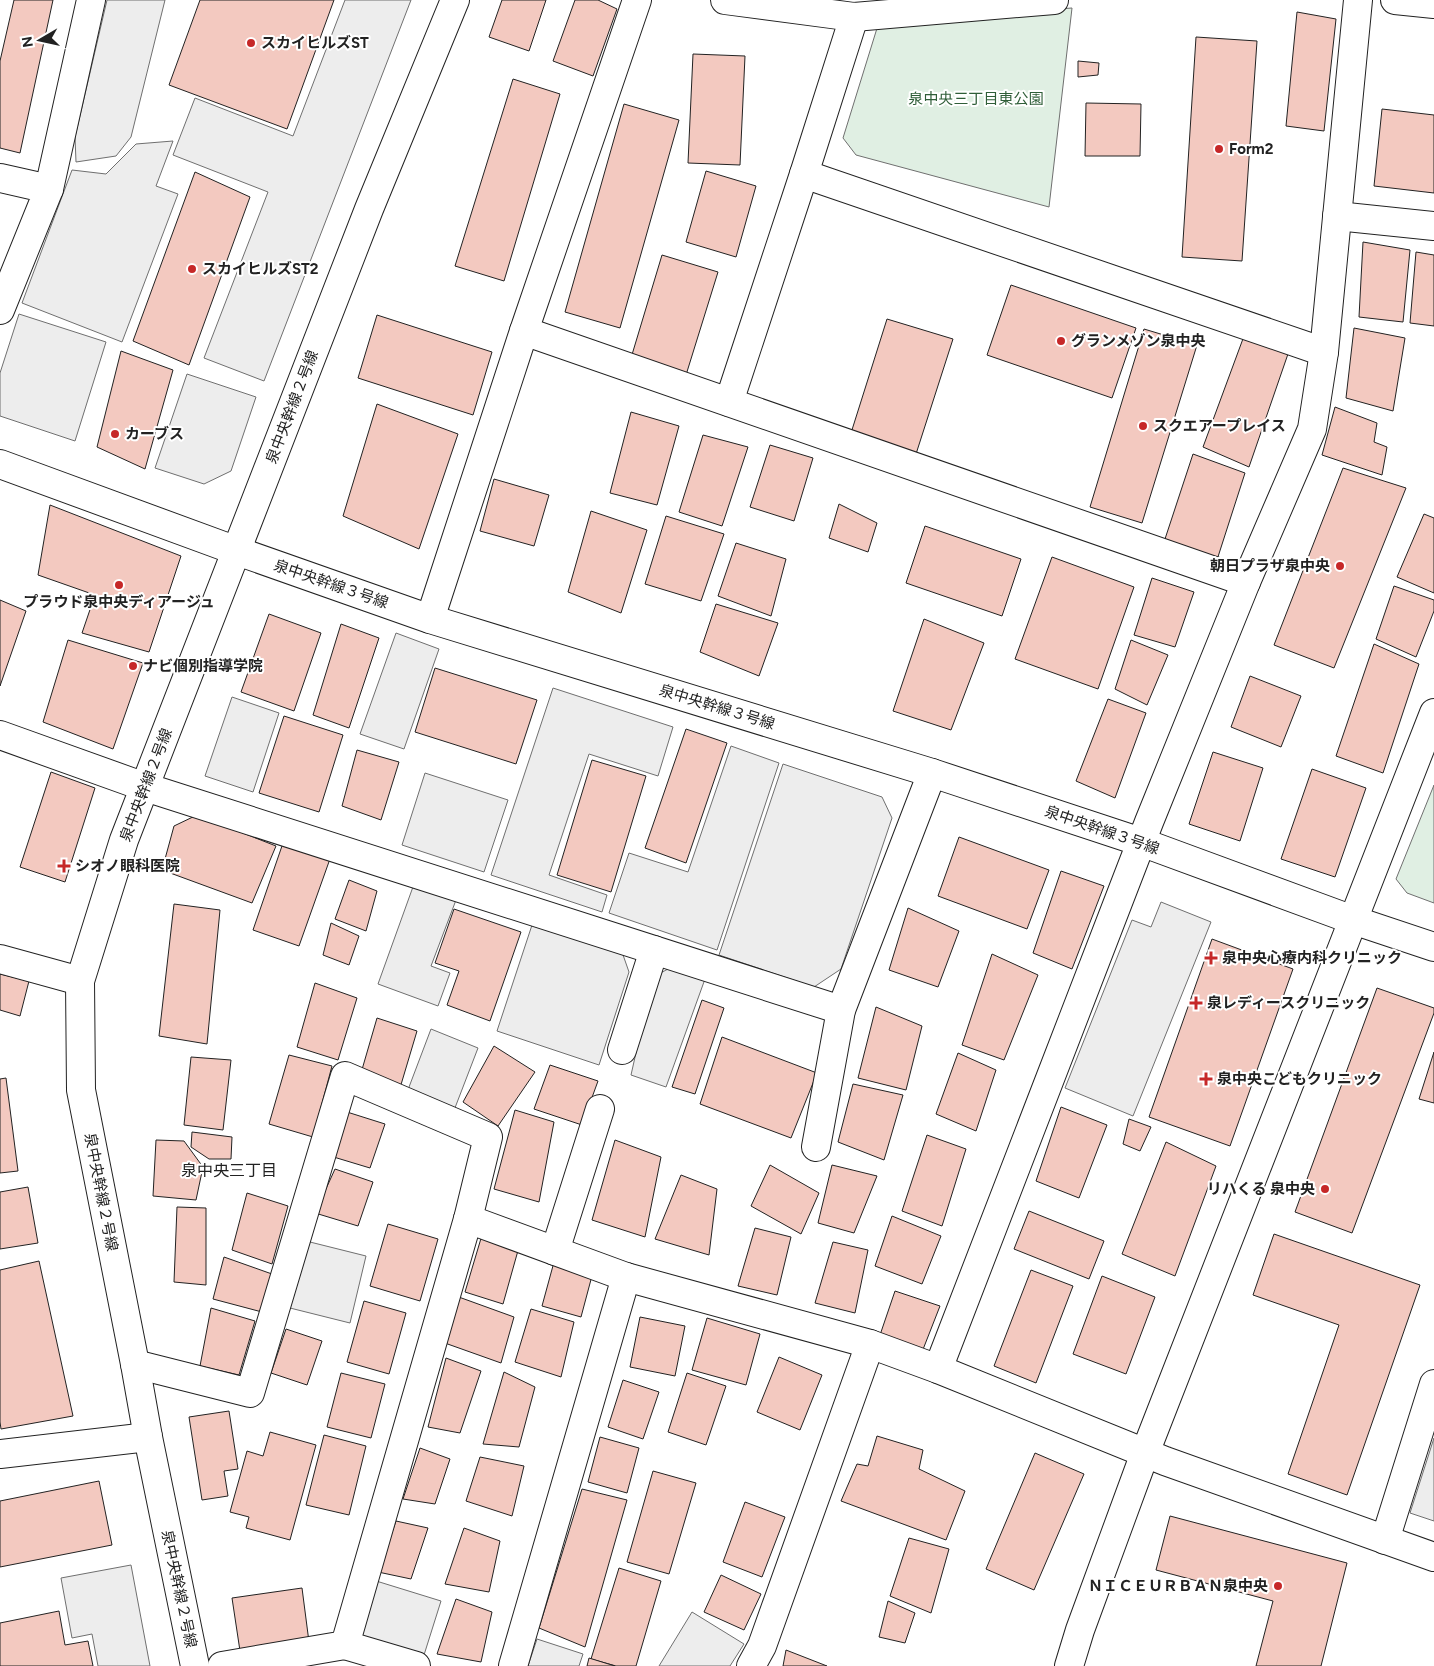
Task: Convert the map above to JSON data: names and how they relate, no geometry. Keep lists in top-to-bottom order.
{
  "streets": {
    "street": ["泉中央幹線２号線", "泉中央幹線３号線"]
  },
  "crossings": [
    ["泉中央幹線２号線", "泉中央幹線３号線"]
  ],
  "districts": ["泉中央三丁目"],
  "parks": ["泉中央三丁目東公園"],
  "places": {
    "other": [
      "スカイヒルズST",
      "Form2",
      "スカイヒルズST2",
      "グランメゾン泉中央",
      "スクエアープレイス",
      "カーブス",
      "朝日プラザ泉中央",
      "プラウド泉中央ディアージュ",
      "ナビ個別指導学院",
      "リハくる 泉中央",
      "ＮＩＣＥＵＲＢＡＮ泉中央"
    ],
    "health": [
      "シオノ眼科医院",
      "泉中央心療内科クリニック",
      "泉レディースクリニック",
      "泉中央こどもクリニック"
    ]
  },
  "north": "left"
}
